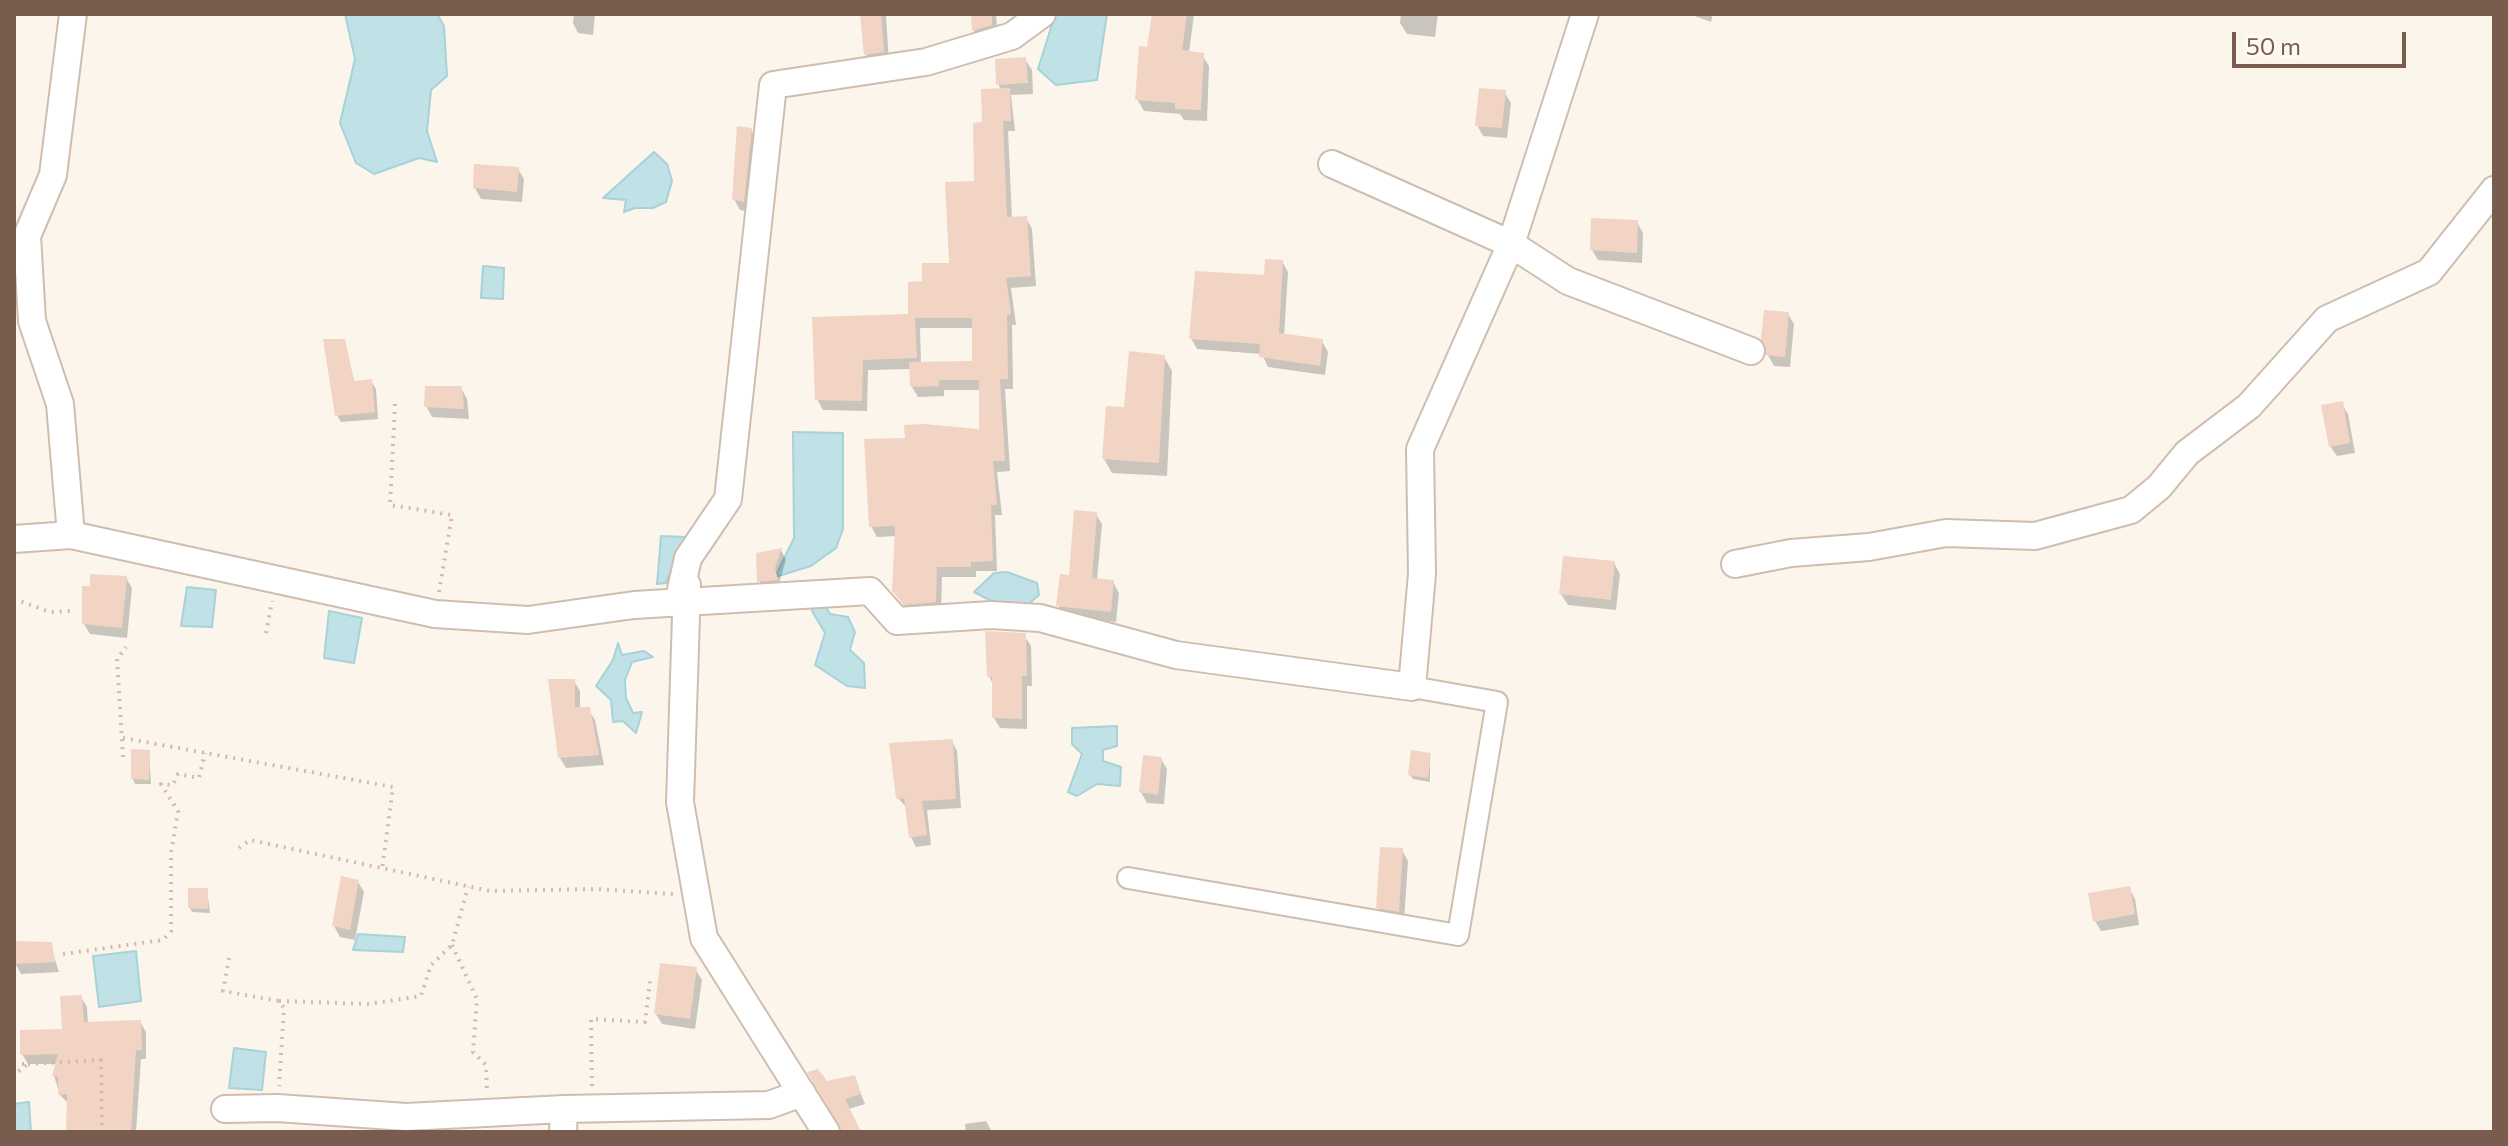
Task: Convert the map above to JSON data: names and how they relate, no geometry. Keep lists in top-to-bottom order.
{
  "scale_bar": "50 m"
}
